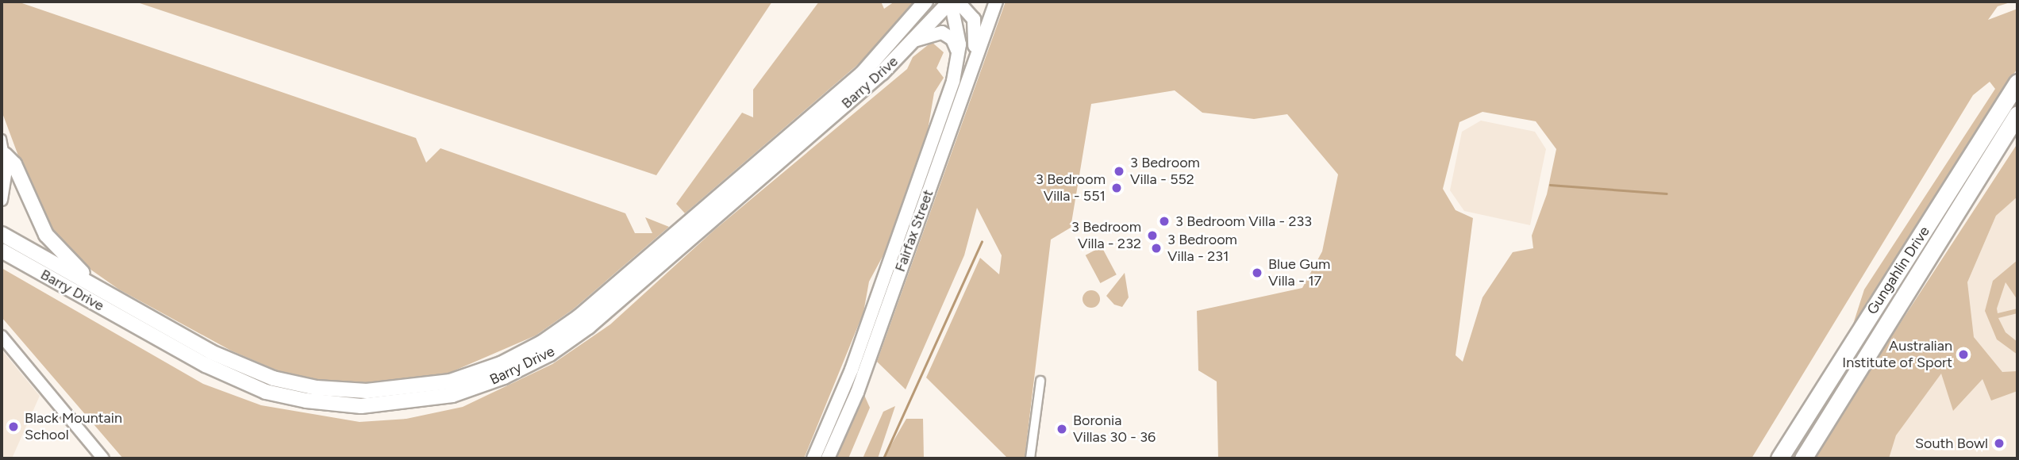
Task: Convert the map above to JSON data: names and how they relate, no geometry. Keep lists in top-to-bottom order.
{
  "streets": {
    "highway": ["Gungahlin Drive"],
    "main road": ["Barry Drive", "Fairfax Street"]
  },
  "crossings": [
    ["Barry Drive", "Fairfax Street"]
  ],
  "places": [
    "3 Bedroom Villa - 552",
    "3 Bedroom Villa - 551",
    "3 Bedroom Villa - 233",
    "3 Bedroom Villa - 232",
    "3 Bedroom Villa - 231",
    "Blue Gum Villa - 17",
    "Australian Institute of Sport",
    "Black Mountain School",
    "Boronia Villas 30 - 36",
    "South Bowl"
  ]
}
